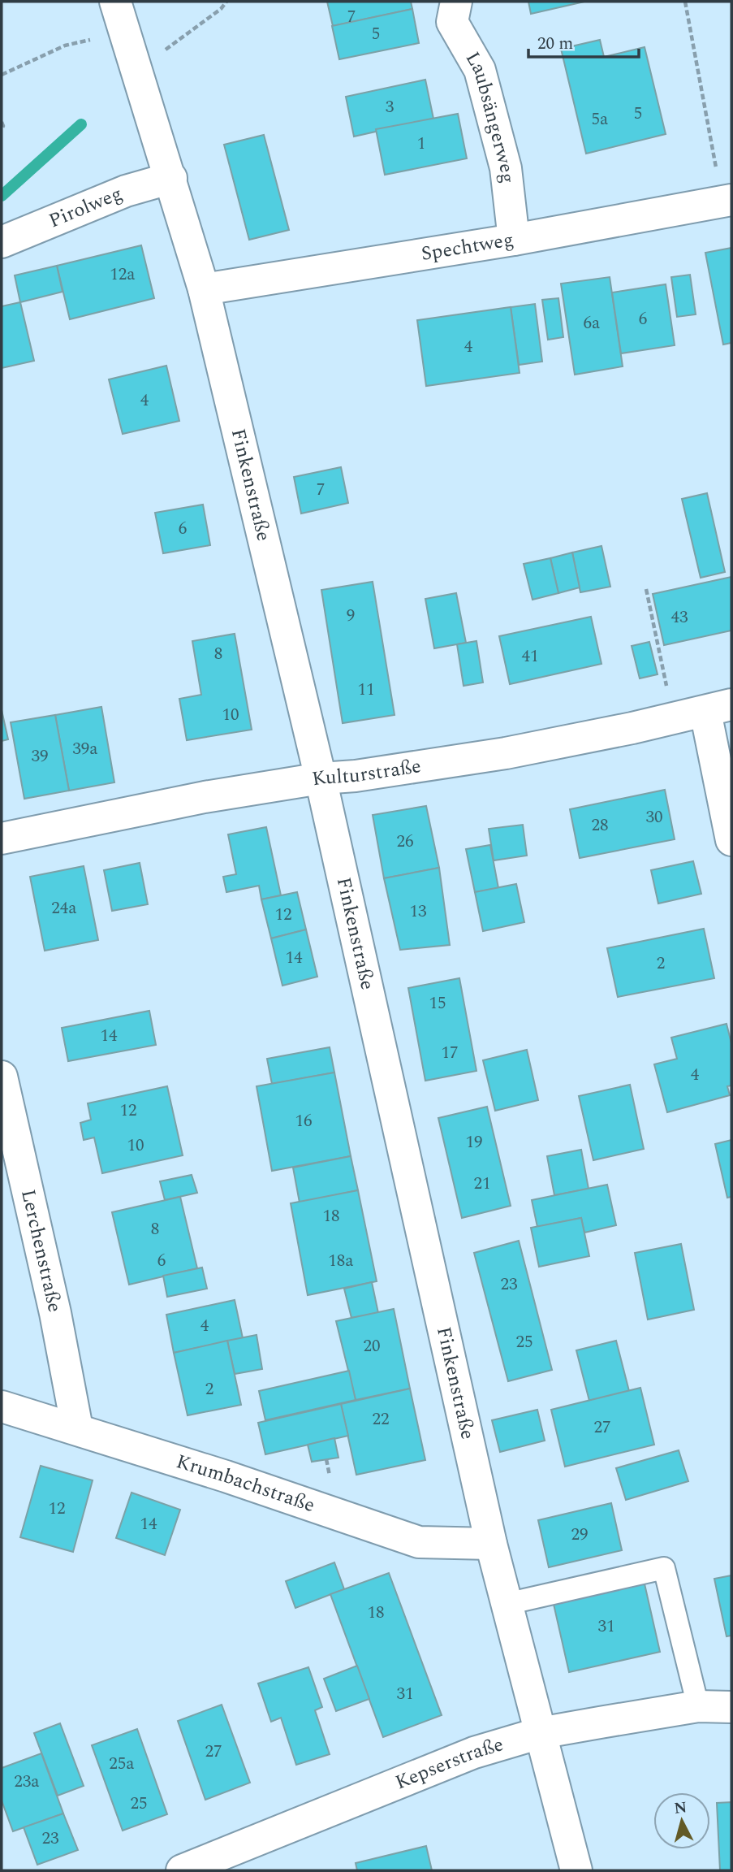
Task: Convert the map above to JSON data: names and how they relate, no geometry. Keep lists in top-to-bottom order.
{
  "streets": {
    "street": [
      "Laubsängerweg",
      "Pirolweg",
      "Spechtweg",
      "Finkenstraße",
      "Kulturstraße",
      "Lerchenstraße",
      "Krumbachstraße",
      "Kepserstraße"
    ]
  },
  "crossings": [
    ["Laubsängerweg", "Spechtweg"],
    ["Pirolweg", "Finkenstraße"],
    ["Spechtweg", "Finkenstraße"],
    ["Finkenstraße", "Kulturstraße"],
    ["Finkenstraße", "Krumbachstraße"],
    ["Finkenstraße", "Kepserstraße"],
    ["Lerchenstraße", "Krumbachstraße"]
  ],
  "house_numbers": [
    "7",
    "5",
    "3",
    "5",
    "5a",
    "1",
    "12a",
    "6",
    "6a",
    "4",
    "4",
    "7",
    "6",
    "9",
    "43",
    "8",
    "41",
    "11",
    "10",
    "39a",
    "39",
    "30",
    "28",
    "26",
    "24a",
    "13",
    "12",
    "14",
    "2",
    "15",
    "14",
    "17",
    "4",
    "12",
    "16",
    "19",
    "10",
    "21",
    "18",
    "8",
    "6",
    "18a",
    "23",
    "4",
    "25",
    "20",
    "2",
    "22",
    "27",
    "12",
    "14",
    "29",
    "18",
    "31",
    "31",
    "27",
    "25a",
    "23a",
    "25",
    "23"
  ],
  "scale_bar": "20 m",
  "north": "top"
}
